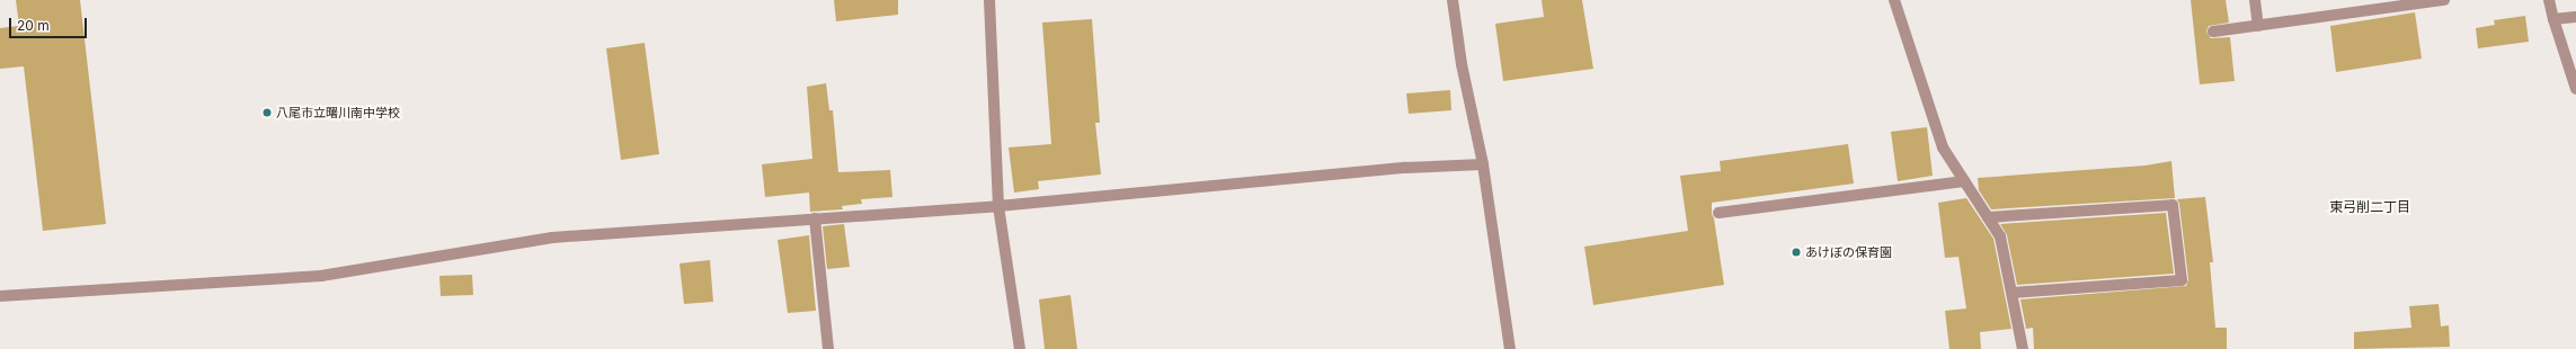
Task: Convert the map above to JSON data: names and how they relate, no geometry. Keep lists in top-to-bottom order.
{
  "districts": ["東弓削二丁目"],
  "places": ["八尾市立曙川南中学校", "あけぼの保育園"],
  "scale_bar": "20 m"
}
